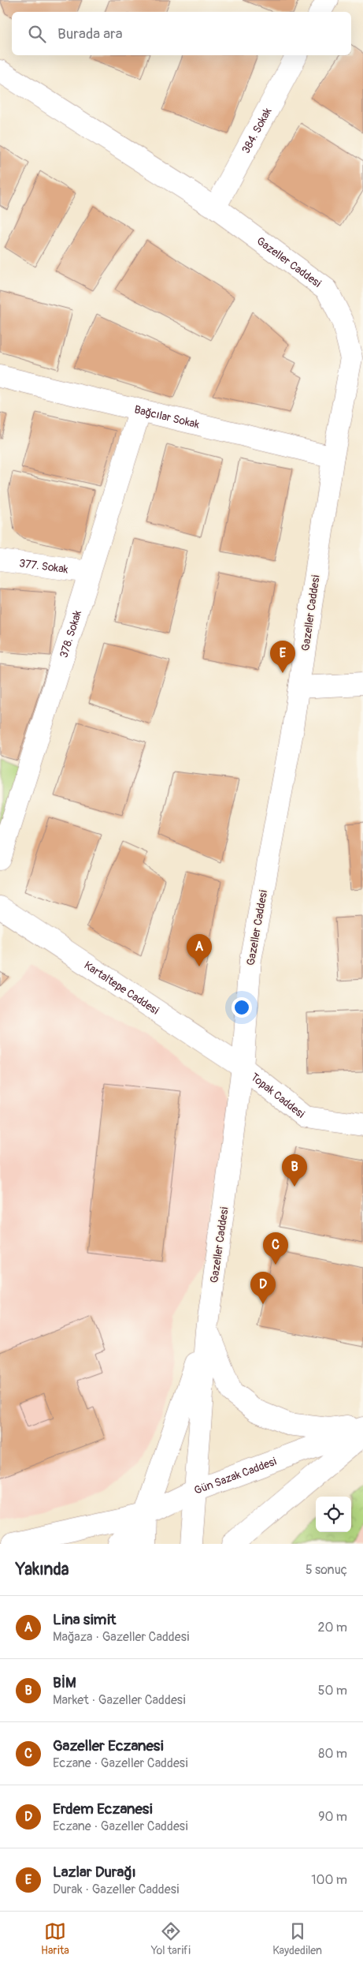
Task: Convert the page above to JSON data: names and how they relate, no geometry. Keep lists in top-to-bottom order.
{
  "streets": {
    "main road": [
      "384. Sokak",
      "Gazeller Caddesi",
      "Bağcılar Sokak",
      "377. Sokak",
      "378. Sokak",
      "Kartaltepe Caddesi",
      "Topak Caddesi",
      "Gün Sazak Caddesi"
    ]
  },
  "crossings": [
    ["384. Sokak", "Gazeller Caddesi"],
    ["Gazeller Caddesi", "Bağcılar Sokak"],
    ["Gazeller Caddesi", "Kartaltepe Caddesi"],
    ["Gazeller Caddesi", "Topak Caddesi"],
    ["Gazeller Caddesi", "Gün Sazak Caddesi"],
    ["Bağcılar Sokak", "378. Sokak"],
    ["377. Sokak", "378. Sokak"],
    ["Kartaltepe Caddesi", "Topak Caddesi"]
  ],
  "page": {
    "search": "Burada ara",
    "pins": [
      "E",
      "A",
      "B",
      "C",
      "D"
    ],
    "heading": ["Yakında", "5 sonuç"],
    "list": [
      {
        "mark": "A",
        "name": "Lina simit",
        "note": "Mağaza · Gazeller Caddesi",
        "value": "20 m"
      },
      {
        "mark": "B",
        "name": "BİM",
        "note": "Market · Gazeller Caddesi",
        "value": "50 m"
      },
      {
        "mark": "C",
        "name": "Gazeller Eczanesi",
        "note": "Eczane · Gazeller Caddesi",
        "value": "80 m"
      },
      {
        "mark": "D",
        "name": "Erdem Eczanesi",
        "note": "Eczane · Gazeller Caddesi",
        "value": "90 m"
      },
      {
        "mark": "E",
        "name": "Lazlar Durağı",
        "note": "Durak · Gazeller Caddesi",
        "value": "100 m"
      }
    ],
    "nav": ["Harita", "Yol tarifi", "Kaydedilen"]
  }
}
